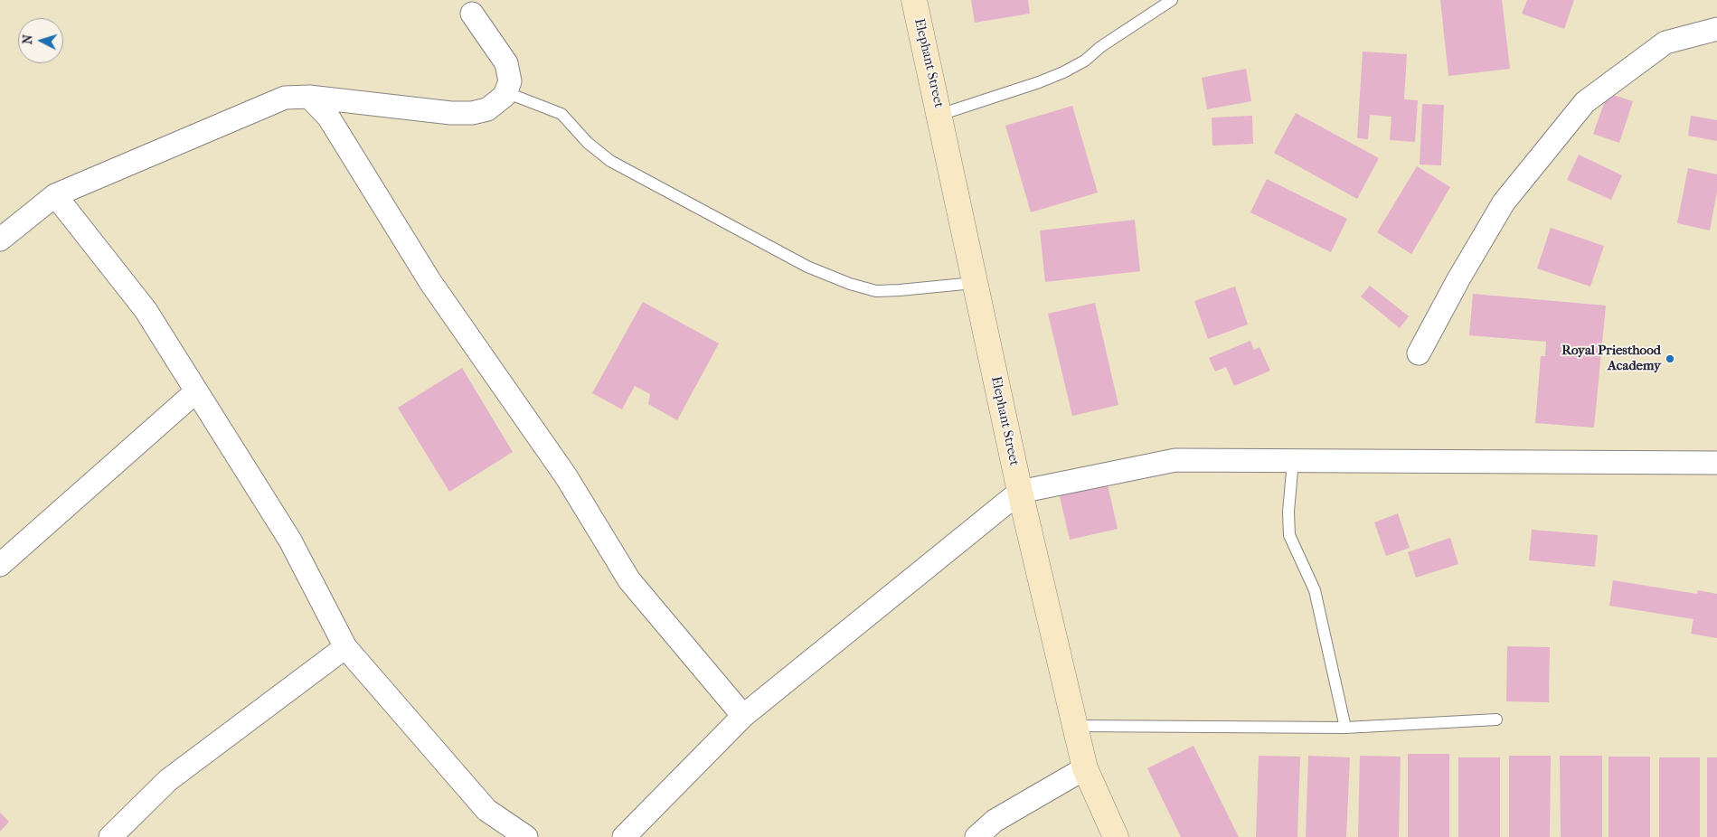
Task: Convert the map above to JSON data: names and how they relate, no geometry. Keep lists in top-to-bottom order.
{
  "streets": {
    "main road": ["Elephant Street"]
  },
  "places": ["Royal Priesthood Academy"],
  "north": "left"
}
